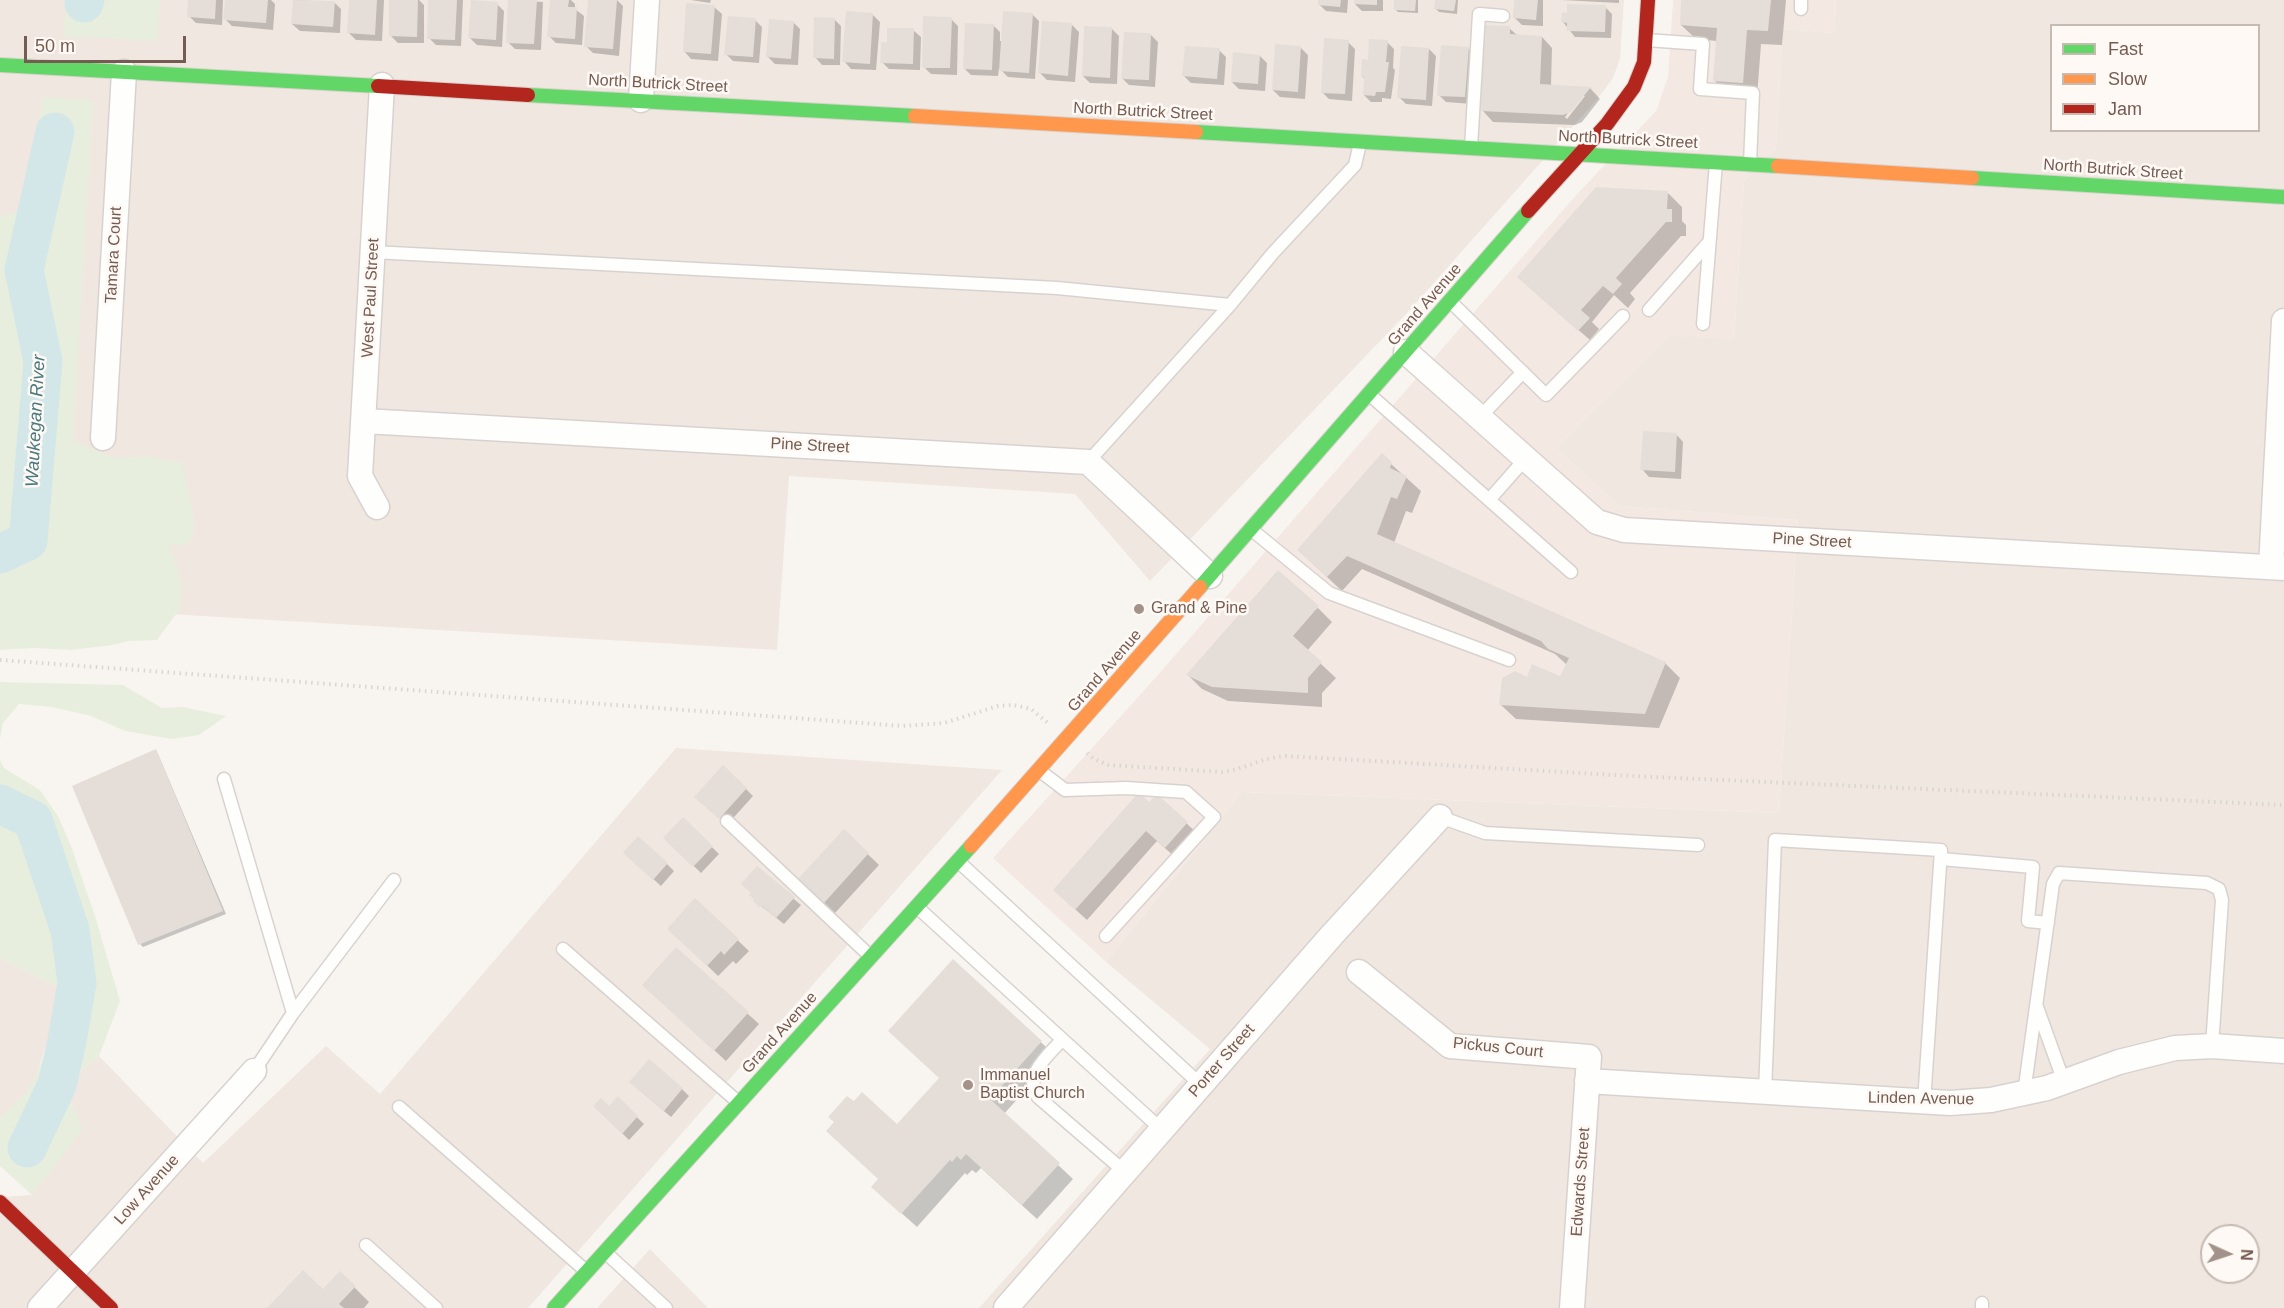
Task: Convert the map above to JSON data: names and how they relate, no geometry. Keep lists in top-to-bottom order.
{
  "streets": {
    "street": [
      "North Butrick Street",
      "Tamara Court",
      "West Paul Street",
      "Grand Avenue",
      "Pine Street",
      "Pickus Court",
      "Porter Street",
      "Linden Avenue",
      "Edwards Street",
      "Low Avenue"
    ]
  },
  "crossings": [
    ["North Butrick Street", "Tamara Court"],
    ["North Butrick Street", "West Paul Street"],
    ["North Butrick Street", "Grand Avenue"],
    ["West Paul Street", "Pine Street"],
    ["Grand Avenue", "Pine Street"],
    ["Pickus Court", "Edwards Street"],
    ["Linden Avenue", "Edwards Street"]
  ],
  "water": ["Waukegan River"],
  "places": ["Grand & Pine", "Immanuel Baptist Church"],
  "legend": ["Fast", "Slow", "Jam"],
  "scale_bar": "50 m",
  "north": "right"
}
